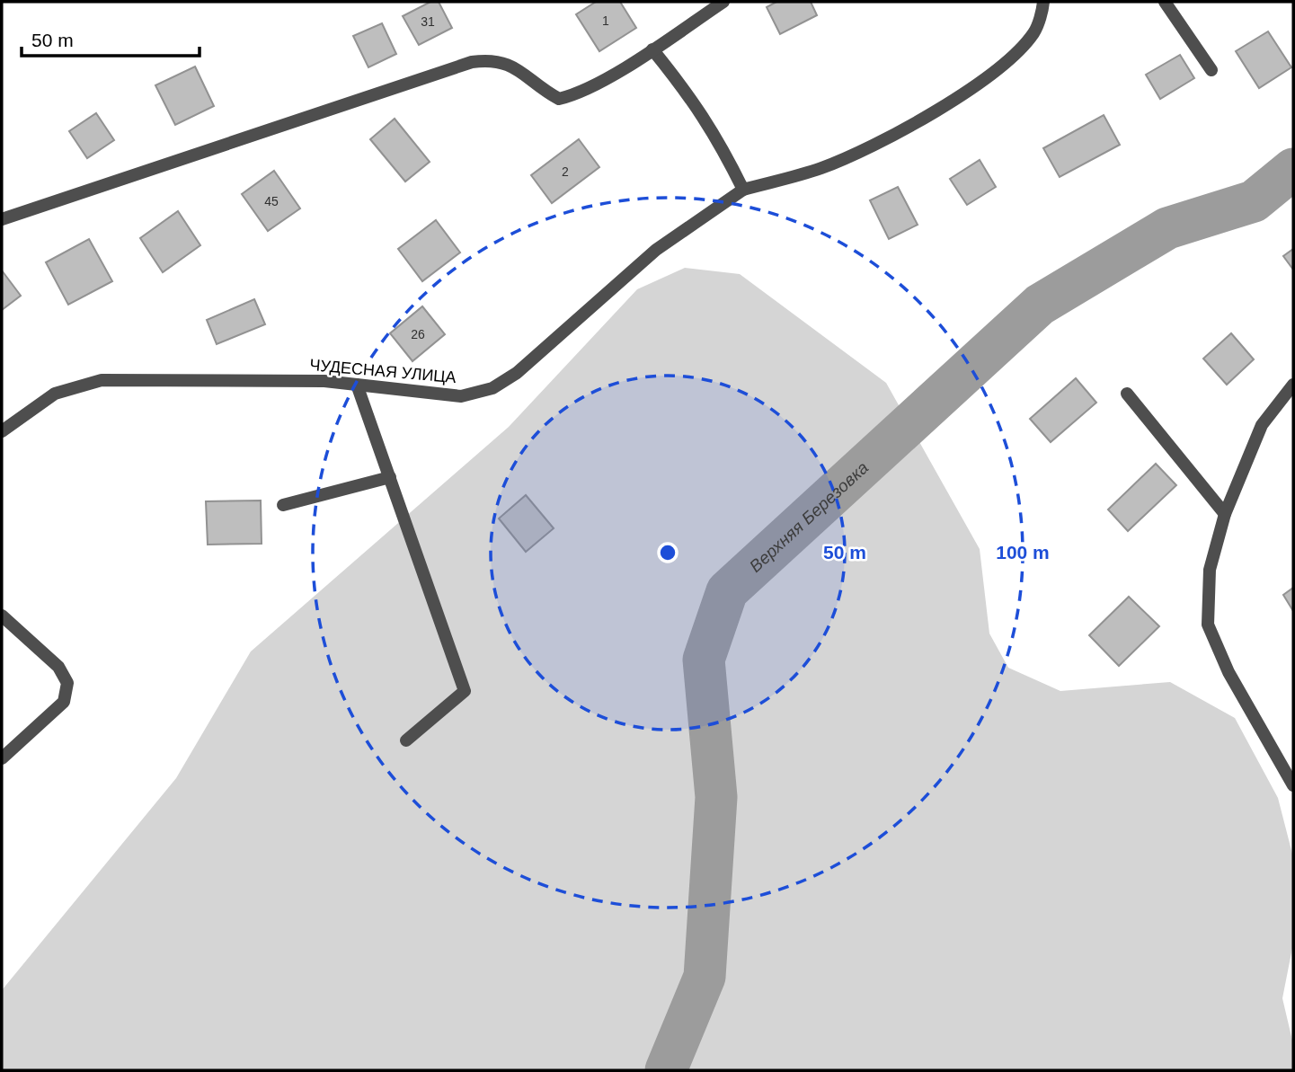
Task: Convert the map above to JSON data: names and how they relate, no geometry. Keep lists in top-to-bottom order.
{
  "streets": {
    "street": ["ЧУДЕСНАЯ УЛИЦА"]
  },
  "water": ["Верхняя Березовка"],
  "house_numbers": [
    "1",
    "31",
    "2",
    "45",
    "26"
  ],
  "scale_bar": "50 m",
  "rings": ["50 m", "100 m"]
}
